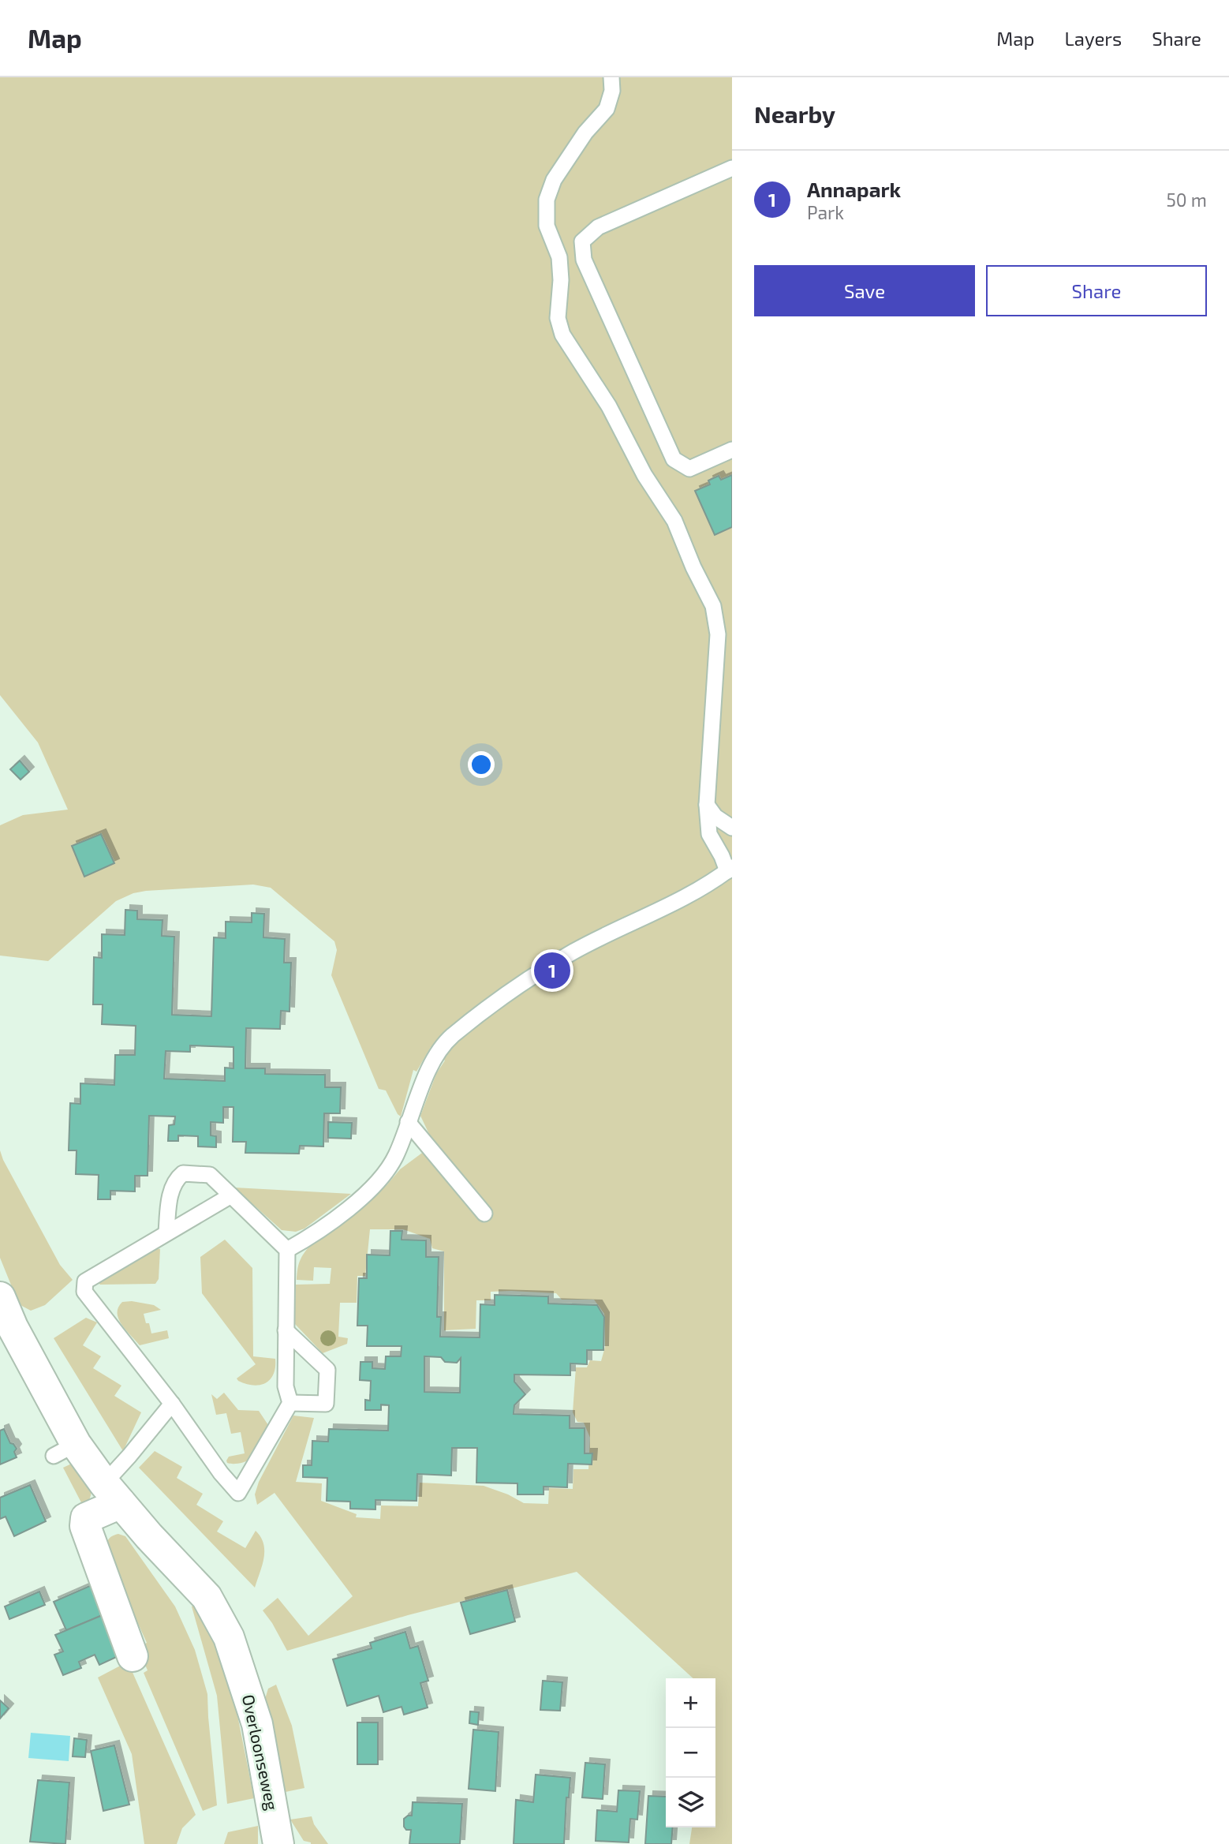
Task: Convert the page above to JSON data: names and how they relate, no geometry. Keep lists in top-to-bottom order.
{
  "streets": {
    "street": ["Overloonseweg"]
  },
  "page": {
    "header": "Map",
    "nav": ["Map", "Layers", "Share"],
    "heading": "Nearby",
    "list": [
      {
        "mark": "1",
        "name": "Annapark",
        "note": "Park",
        "value": "50 m"
      }
    ],
    "buttons": ["Save", "Share"],
    "pins": "1",
    "map_buttons": ["+", "−"]
  }
}
